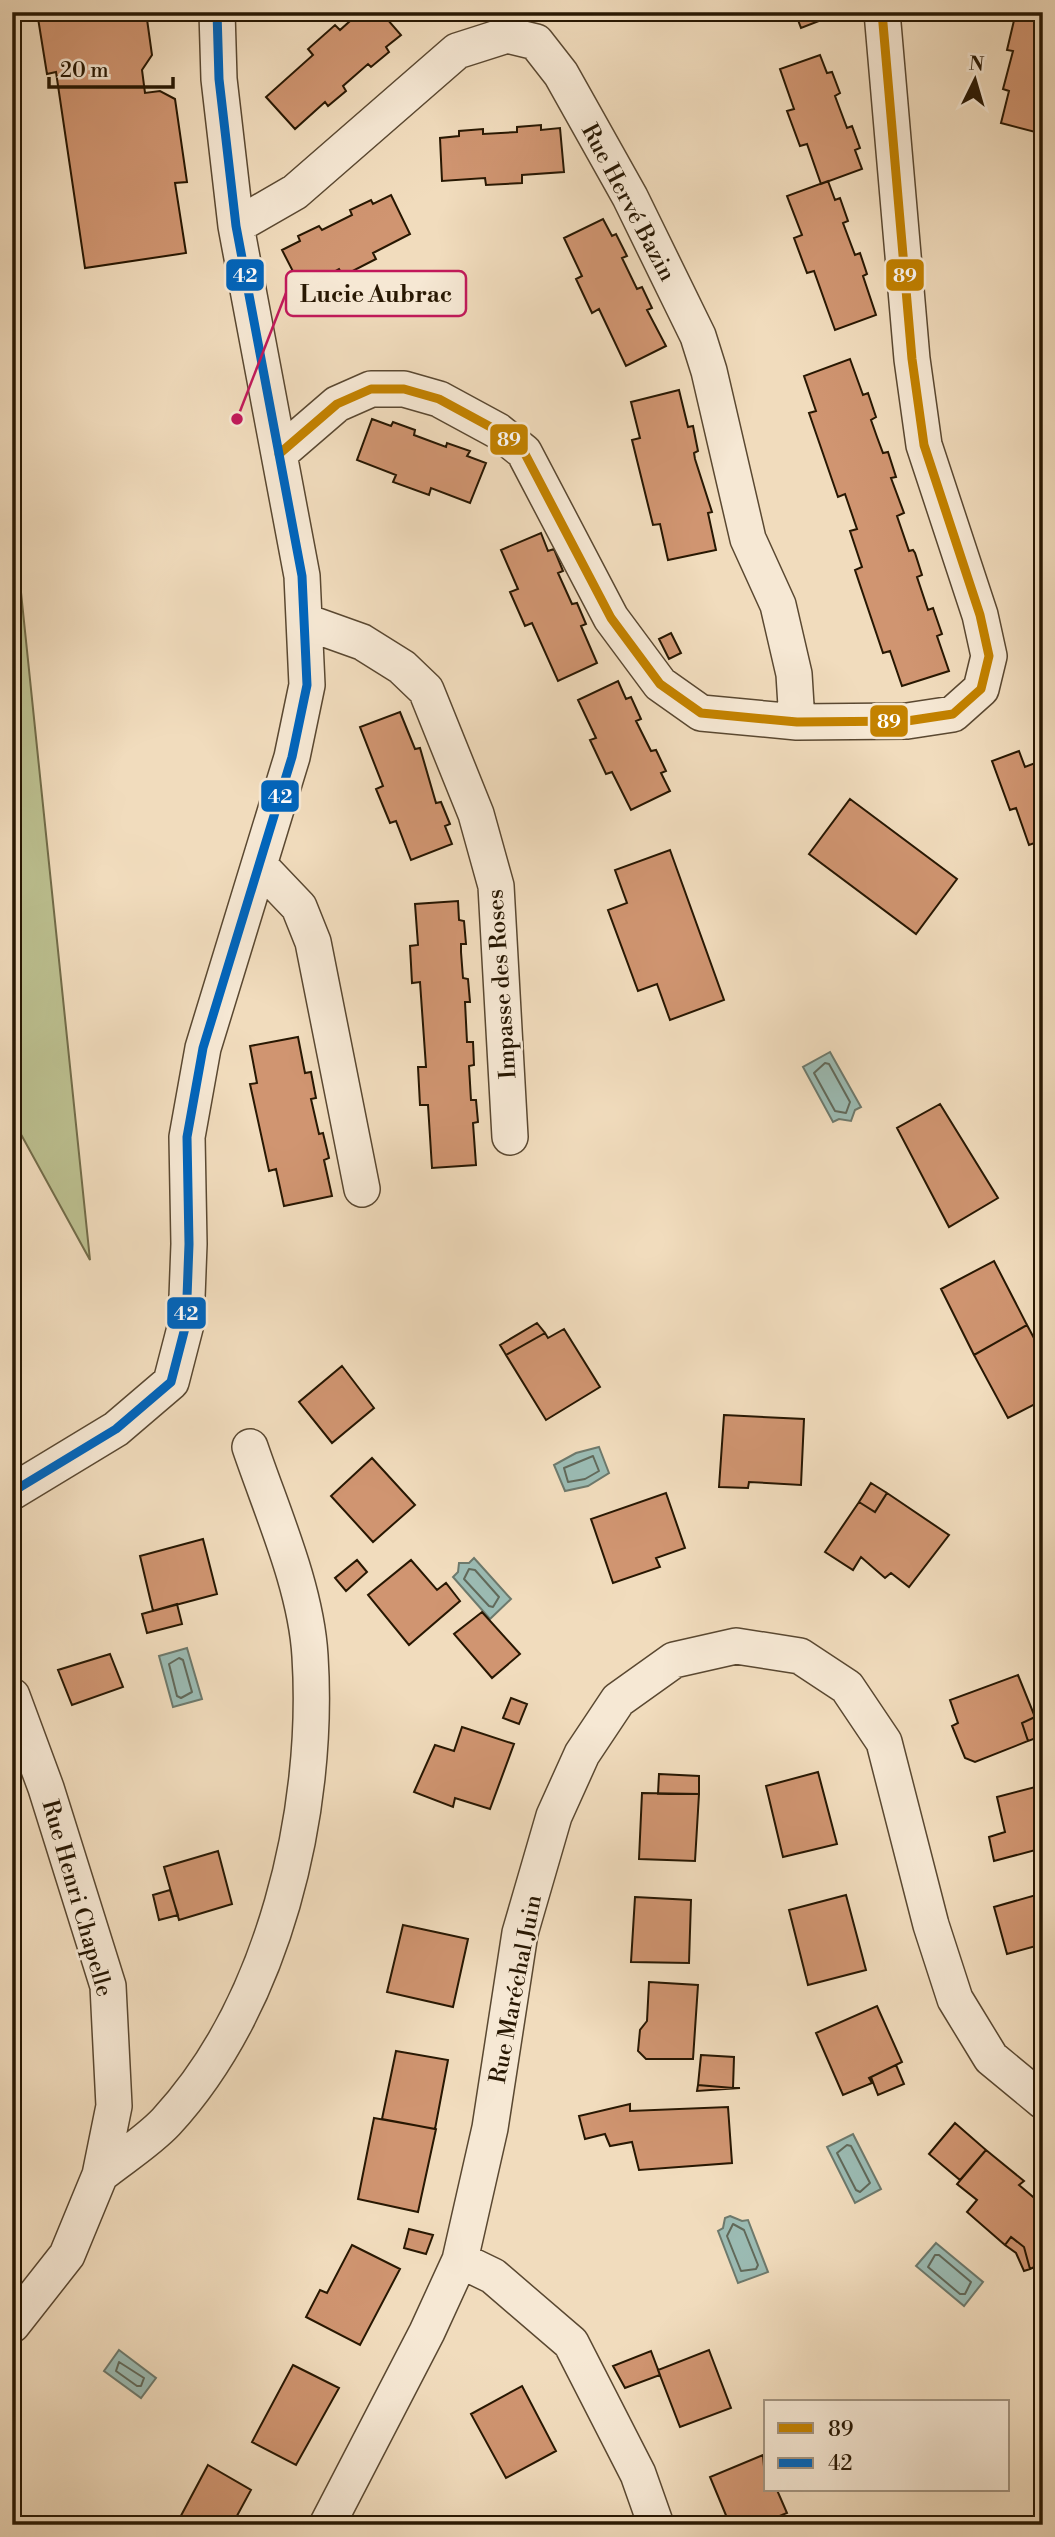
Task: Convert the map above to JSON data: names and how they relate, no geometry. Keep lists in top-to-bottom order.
{
  "streets": {
    "street": [
      "Rue Hervé Bazin",
      "Impasse des Roses",
      "Rue Henri Chapelle",
      "Rue Maréchal Juin"
    ]
  },
  "places": ["Lucie Aubrac"],
  "lines": ["transit line 89", "transit line 42"],
  "legend": ["89", "42"],
  "scale_bar": "20 m",
  "north": "top"
}
